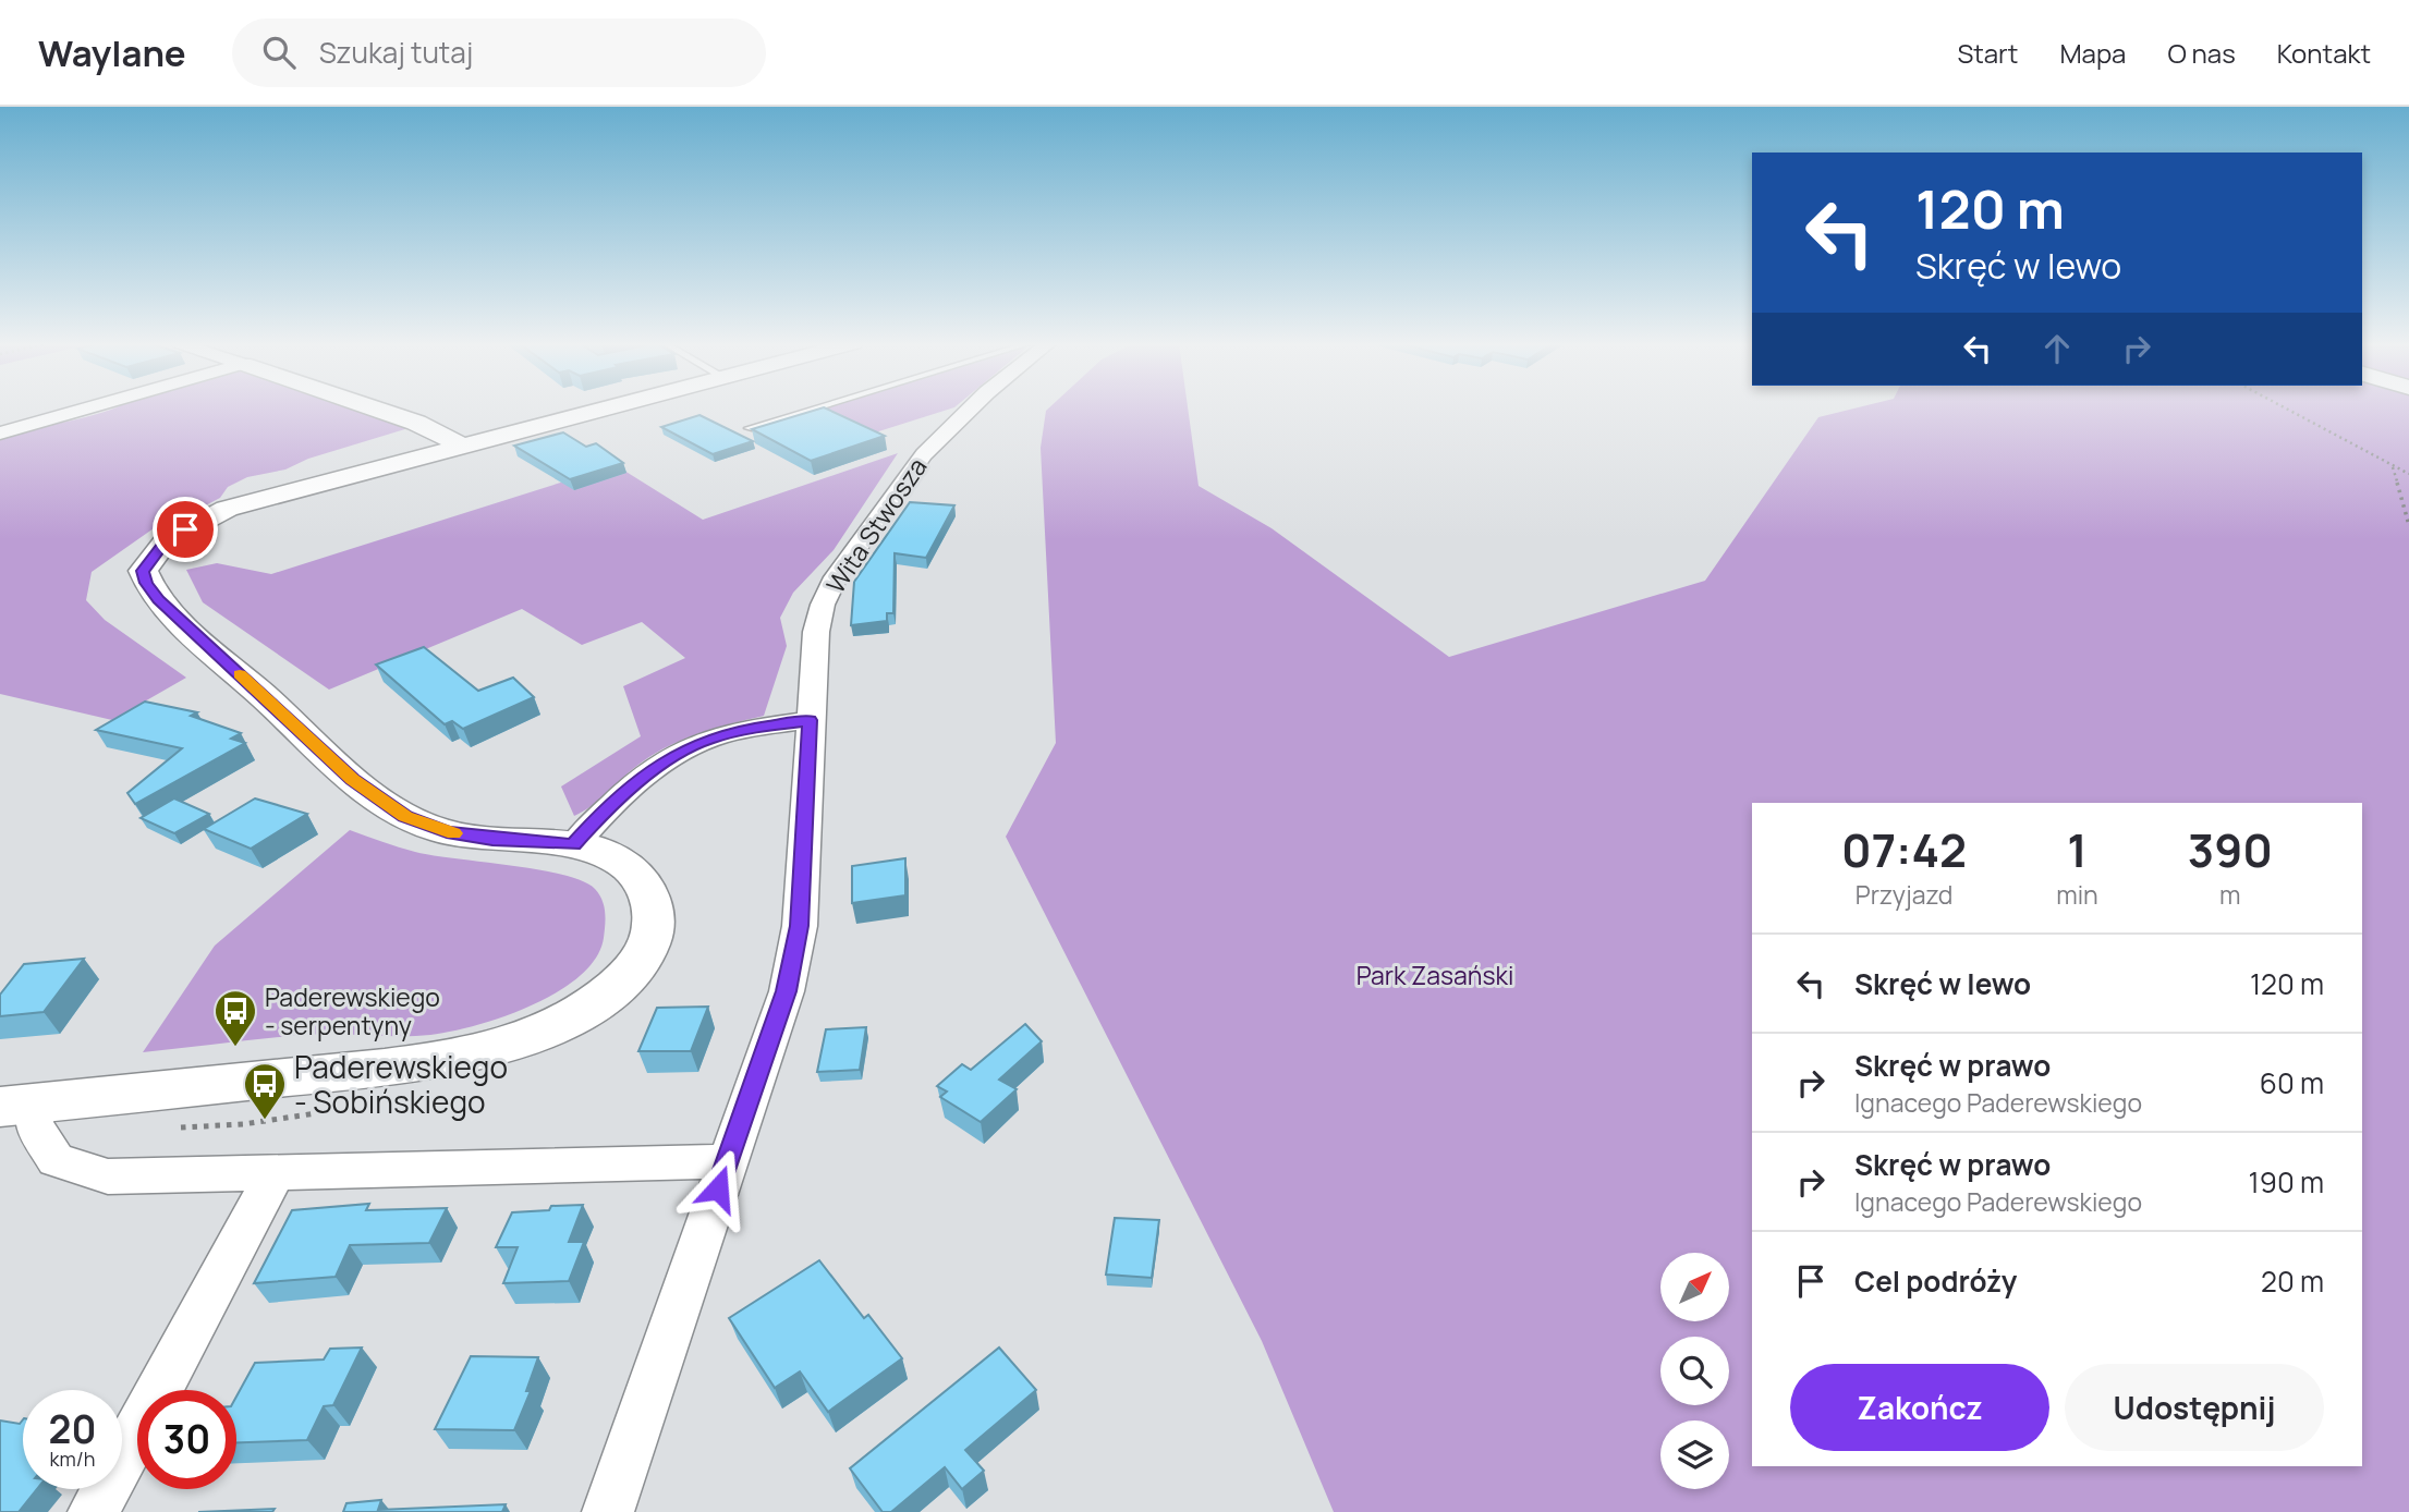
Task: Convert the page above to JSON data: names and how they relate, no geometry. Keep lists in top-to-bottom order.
{
  "streets": {
    "street": ["Wita Stwosza"]
  },
  "parks": ["Park Zasański"],
  "places": {
    "bus stop": ["Paderewskiego - serpentyny", "Paderewskiego - Sobińskiego"]
  },
  "north": "top right",
  "page": {
    "header": "Waylane",
    "search": "Szukaj tutaj",
    "nav": [
      "Start",
      "Mapa",
      "O nas",
      "Kontakt"
    ],
    "turn": ["120 m", "Skręć w lewo"],
    "eta": [
      "07:42",
      "Przyjazd",
      "1",
      "min",
      "390",
      "m"
    ],
    "list": [
      {
        "name": "Skręć w lewo",
        "value": "120 m"
      },
      {
        "name": "Skręć w prawo",
        "note": "Ignacego Paderewskiego",
        "value": "60 m"
      },
      {
        "name": "Skręć w prawo",
        "note": "Ignacego Paderewskiego",
        "value": "190 m"
      },
      {
        "name": "Cel podróży",
        "value": "20 m"
      }
    ],
    "buttons": ["Zakończ", "Udostępnij"],
    "speed": "20 km/h",
    "limit": "30"
  }
}
